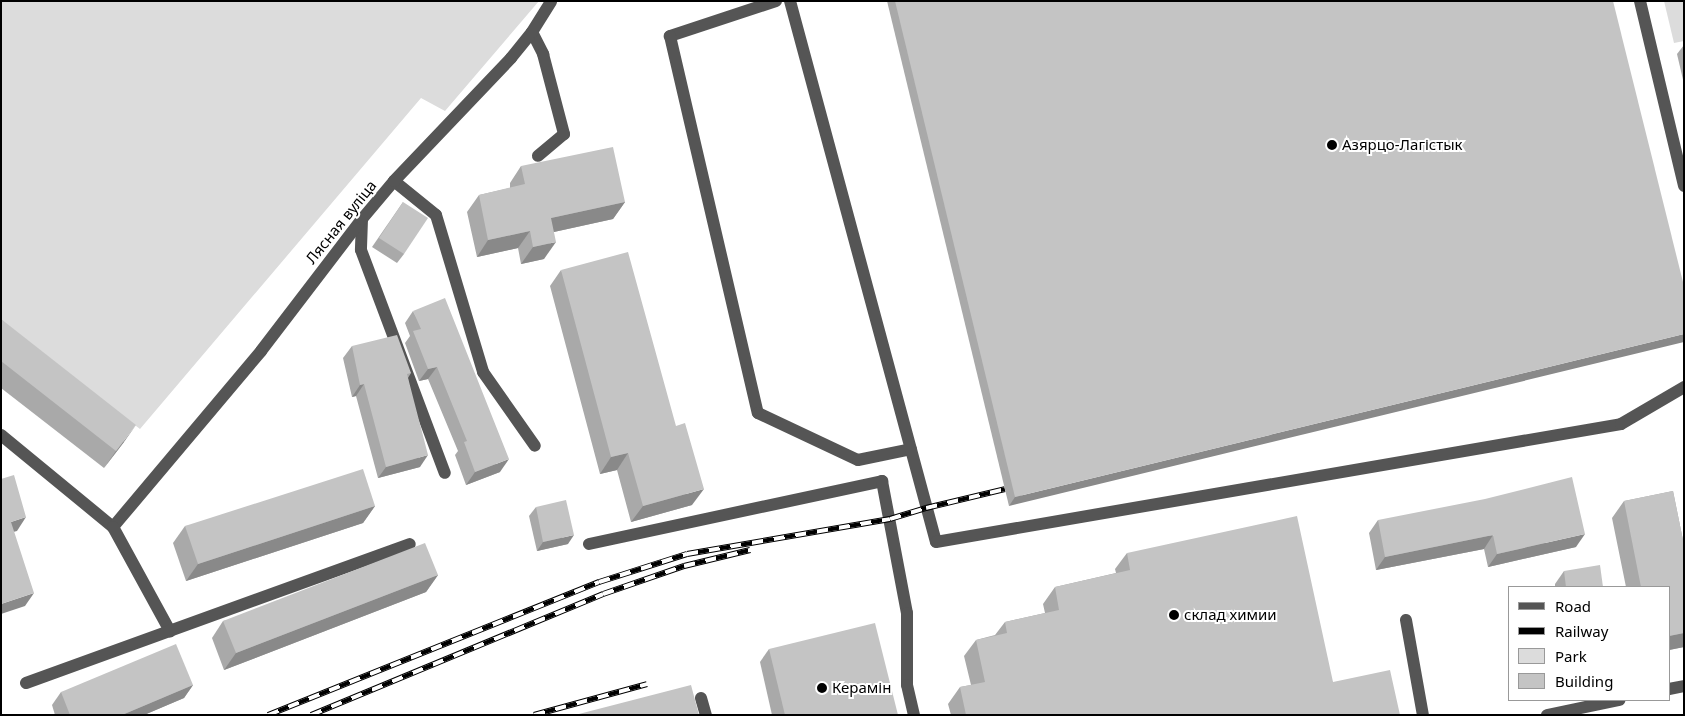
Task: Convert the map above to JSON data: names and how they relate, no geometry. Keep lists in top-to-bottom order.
{
  "streets": {
    "street": ["Лясная вуліца"]
  },
  "places": ["Азярцо-Лагістык", "склад химии", "Керамін"],
  "legend": [
    "Road",
    "Railway",
    "Park",
    "Building"
  ]
}
